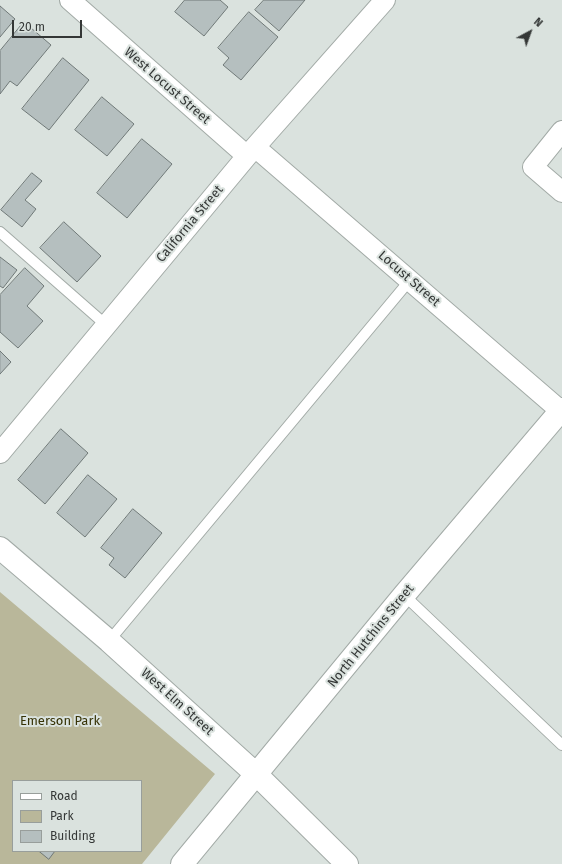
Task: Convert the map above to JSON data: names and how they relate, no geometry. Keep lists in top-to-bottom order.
{
  "streets": {
    "street": [
      "West Locust Street",
      "California Street",
      "Locust Street",
      "North Hutchins Street",
      "West Elm Street"
    ]
  },
  "crossings": [
    ["West Locust Street", "California Street"],
    ["West Locust Street", "Locust Street"],
    ["California Street", "Locust Street"],
    ["Locust Street", "North Hutchins Street"],
    ["North Hutchins Street", "West Elm Street"]
  ],
  "parks": ["Emerson Park"],
  "legend": ["Road", "Park", "Building"],
  "scale_bar": "20 m",
  "north": "top right"
}
